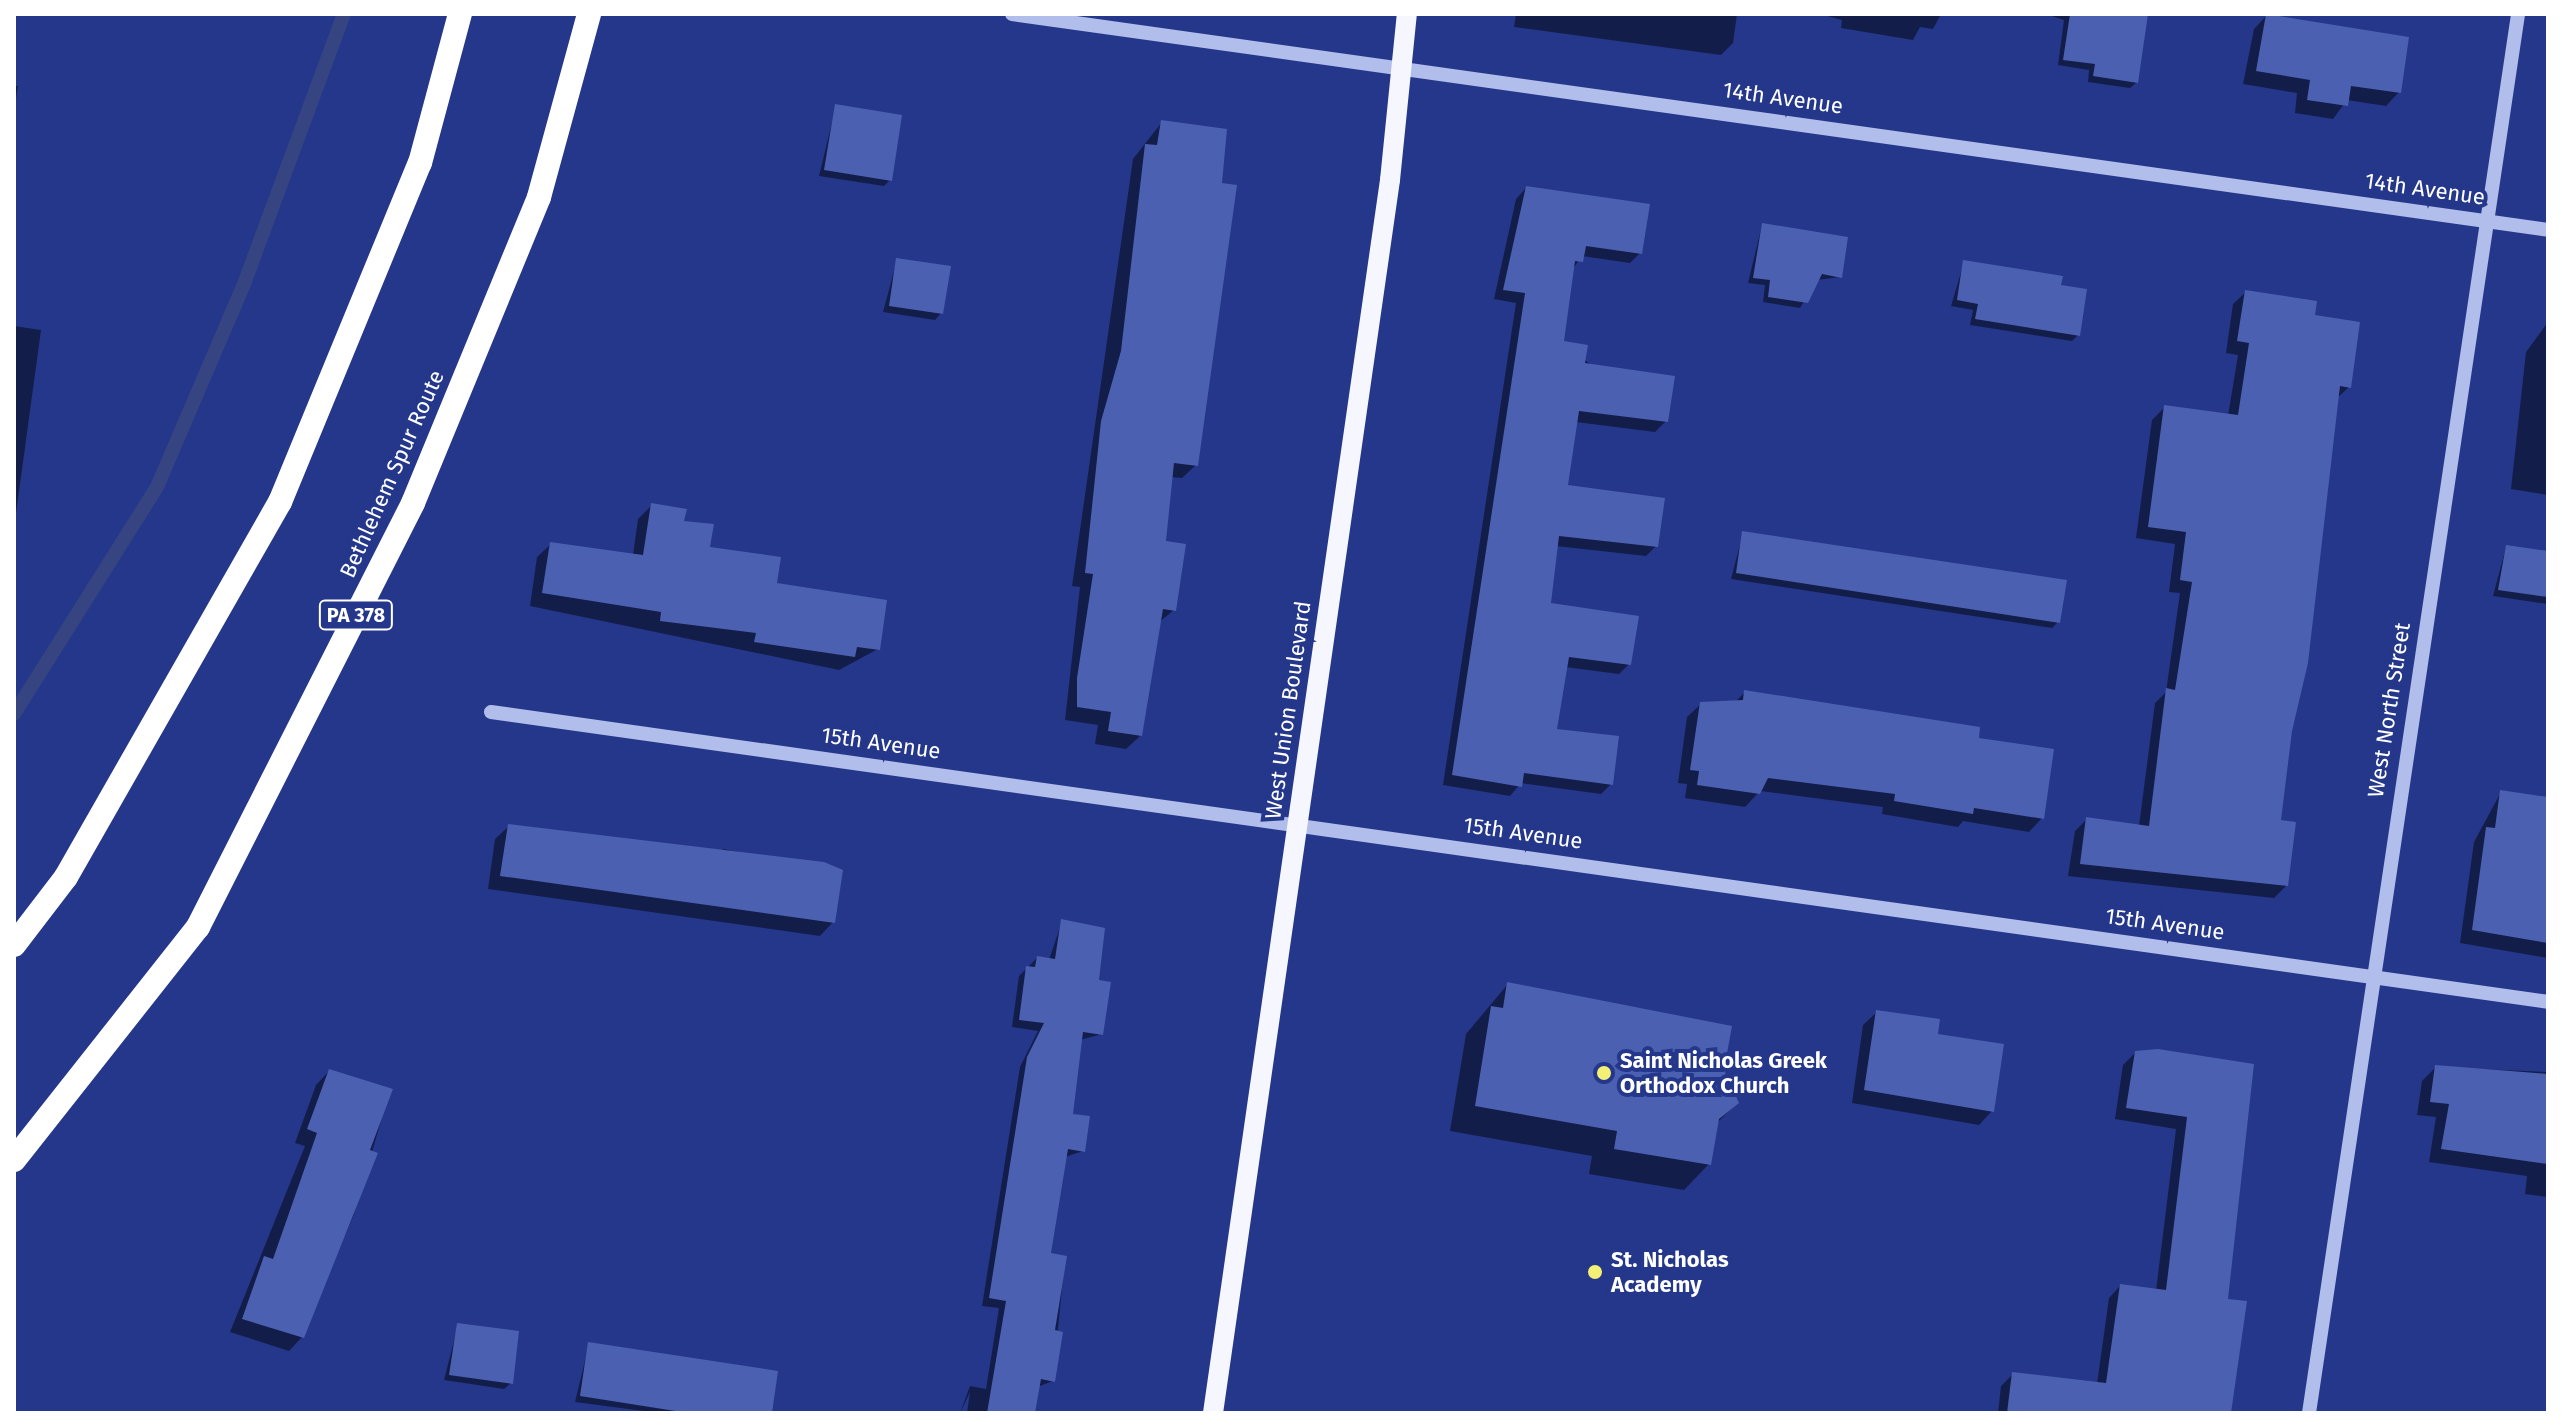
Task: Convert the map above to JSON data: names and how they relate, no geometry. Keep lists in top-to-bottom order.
{
  "streets": {
    "highway": ["Bethlehem Spur Route", "PA 378"],
    "main road": ["West Union Boulevard"],
    "street": ["14th Avenue", "West North Street", "15th Avenue"]
  },
  "crossings": [
    ["14th Avenue", "West Union Boulevard"],
    ["14th Avenue", "West North Street"],
    ["West Union Boulevard", "15th Avenue"],
    ["West North Street", "15th Avenue"]
  ],
  "places": ["Saint Nicholas Greek Orthodox Church", "St. Nicholas Academy"]
}
